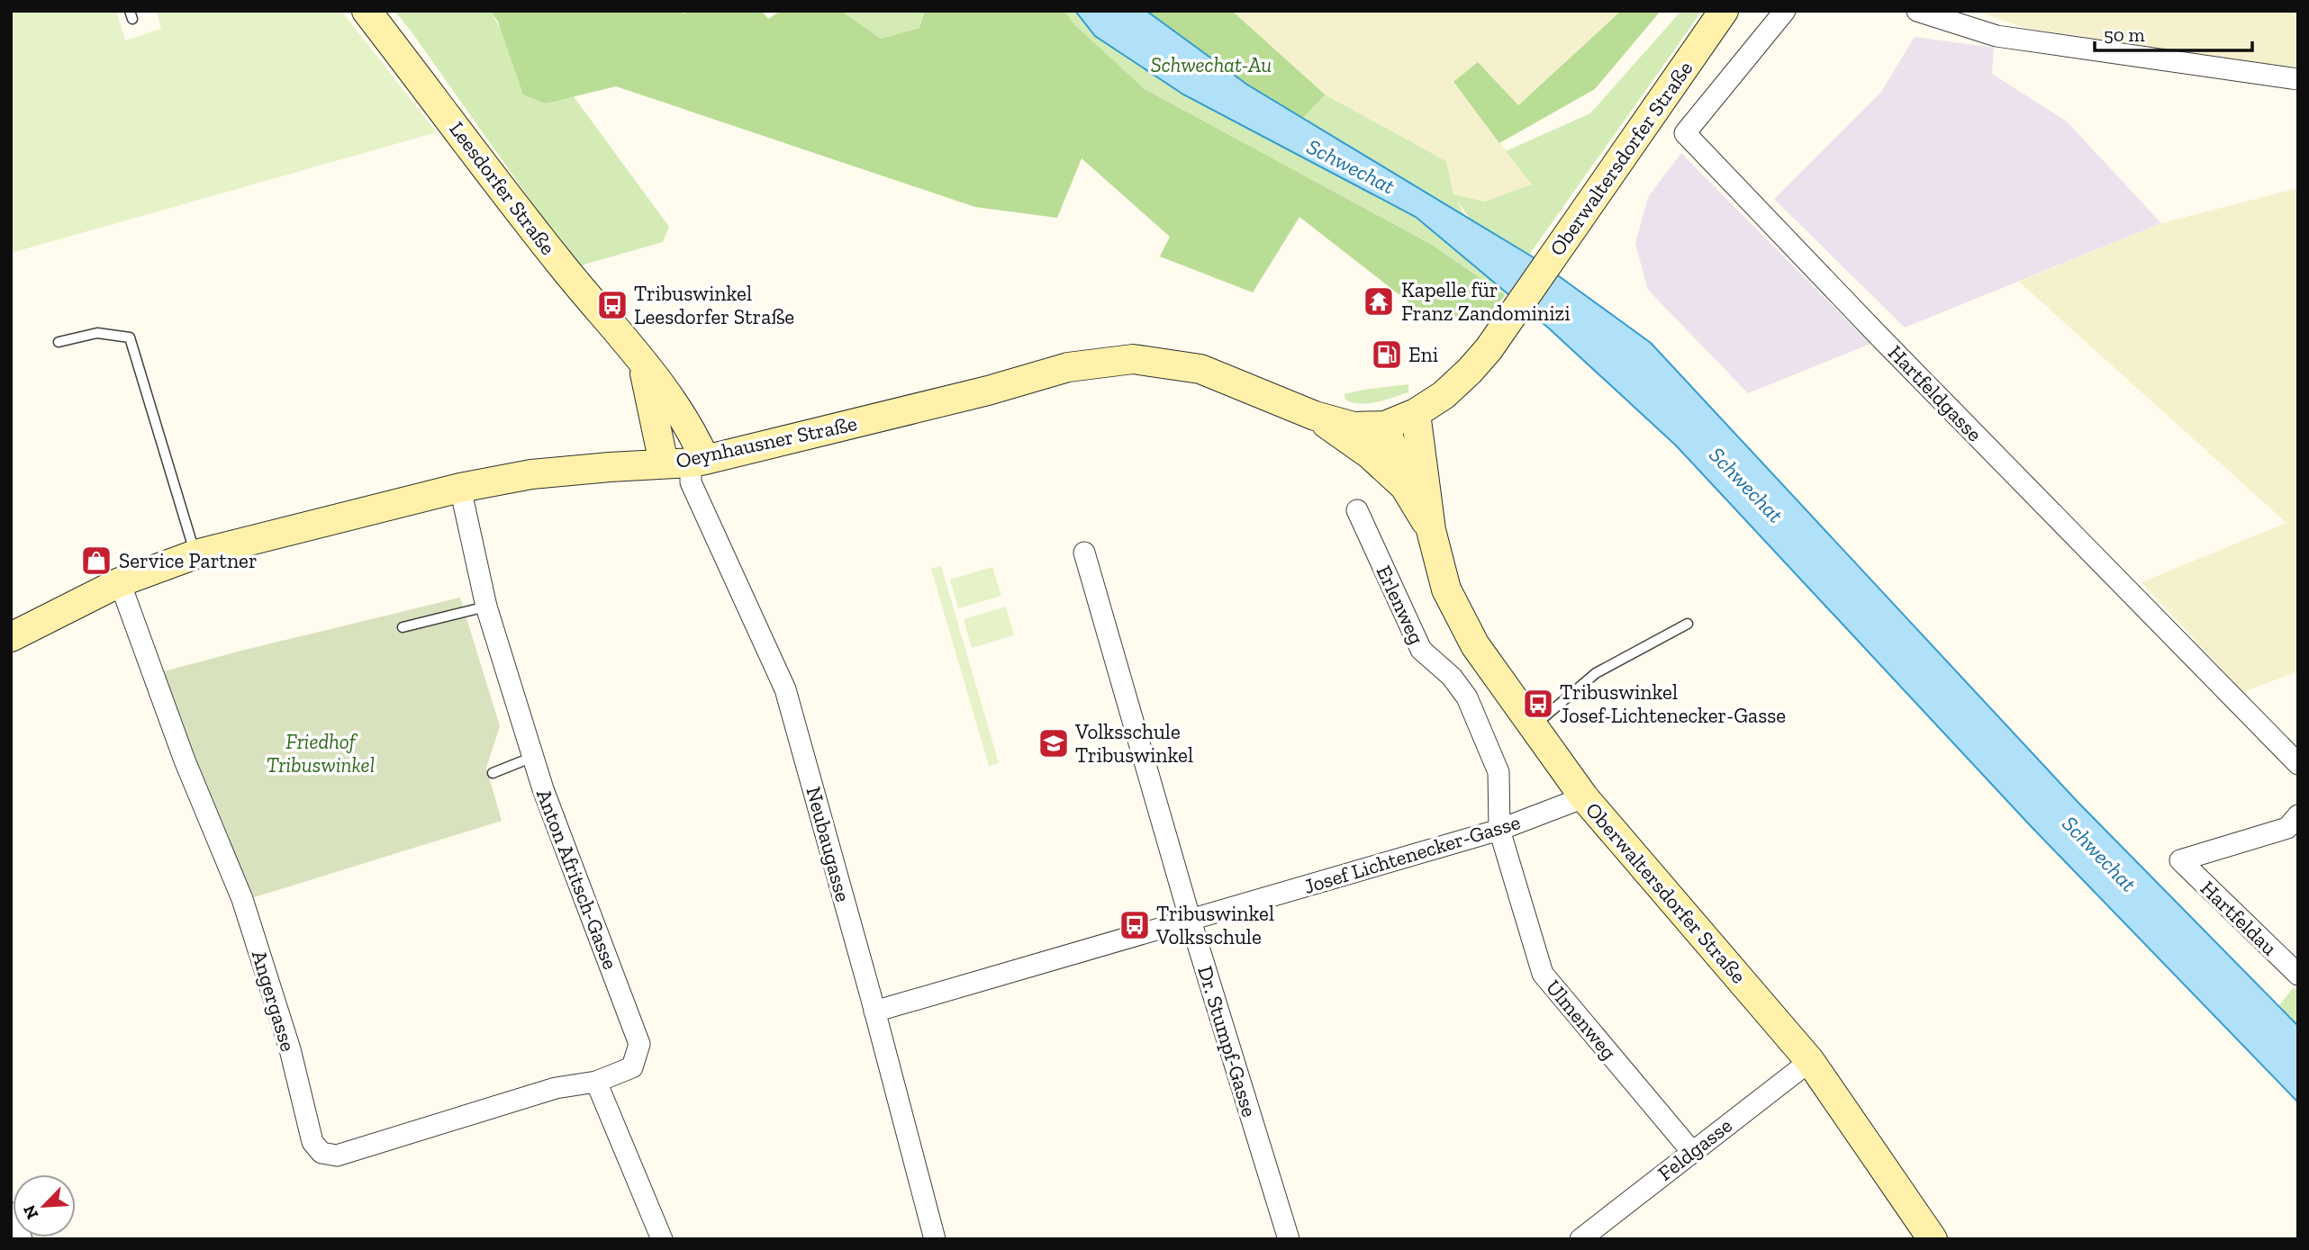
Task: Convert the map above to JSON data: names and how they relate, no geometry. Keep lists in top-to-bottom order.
{
  "streets": {
    "street": [
      "Oberwaltersdorfer Straße",
      "Leesdorfer Straße",
      "Hartfeldgasse",
      "Oeynhausner Straße",
      "Erlenweg",
      "Neubaugasse",
      "Josef Lichtenecker-Gasse",
      "Anton Afritsch-Gasse",
      "Hartfeldau",
      "Angergasse",
      "Ulmenweg",
      "Dr. Stumpf-Gasse",
      "Feldgasse"
    ]
  },
  "crossings": [
    ["Oberwaltersdorfer Straße", "Oeynhausner Straße"],
    ["Oberwaltersdorfer Straße", "Josef Lichtenecker-Gasse"],
    ["Oberwaltersdorfer Straße", "Feldgasse"],
    ["Leesdorfer Straße", "Oeynhausner Straße"],
    ["Leesdorfer Straße", "Neubaugasse"],
    ["Oeynhausner Straße", "Neubaugasse"],
    ["Oeynhausner Straße", "Anton Afritsch-Gasse"],
    ["Oeynhausner Straße", "Angergasse"],
    ["Erlenweg", "Josef Lichtenecker-Gasse"],
    ["Erlenweg", "Ulmenweg"],
    ["Neubaugasse", "Josef Lichtenecker-Gasse"],
    ["Josef Lichtenecker-Gasse", "Ulmenweg"],
    ["Josef Lichtenecker-Gasse", "Dr. Stumpf-Gasse"],
    ["Anton Afritsch-Gasse", "Angergasse"],
    ["Ulmenweg", "Feldgasse"]
  ],
  "water": ["Schwechat"],
  "parks": ["Schwechat-Au", "Friedhof Tribuswinkel"],
  "places": {
    "temple": ["Kapelle für Franz Zandominizi"],
    "bus stop": ["Tribuswinkel Leesdorfer Straße", "Tribuswinkel Josef-Lichtenecker-Gasse", "Tribuswinkel Volksschule"],
    "fuel station": ["Eni"],
    "shop": ["Service Partner"],
    "school or university": ["Volksschule Tribuswinkel"]
  },
  "scale_bar": "50 m",
  "north": "bottom left"
}
